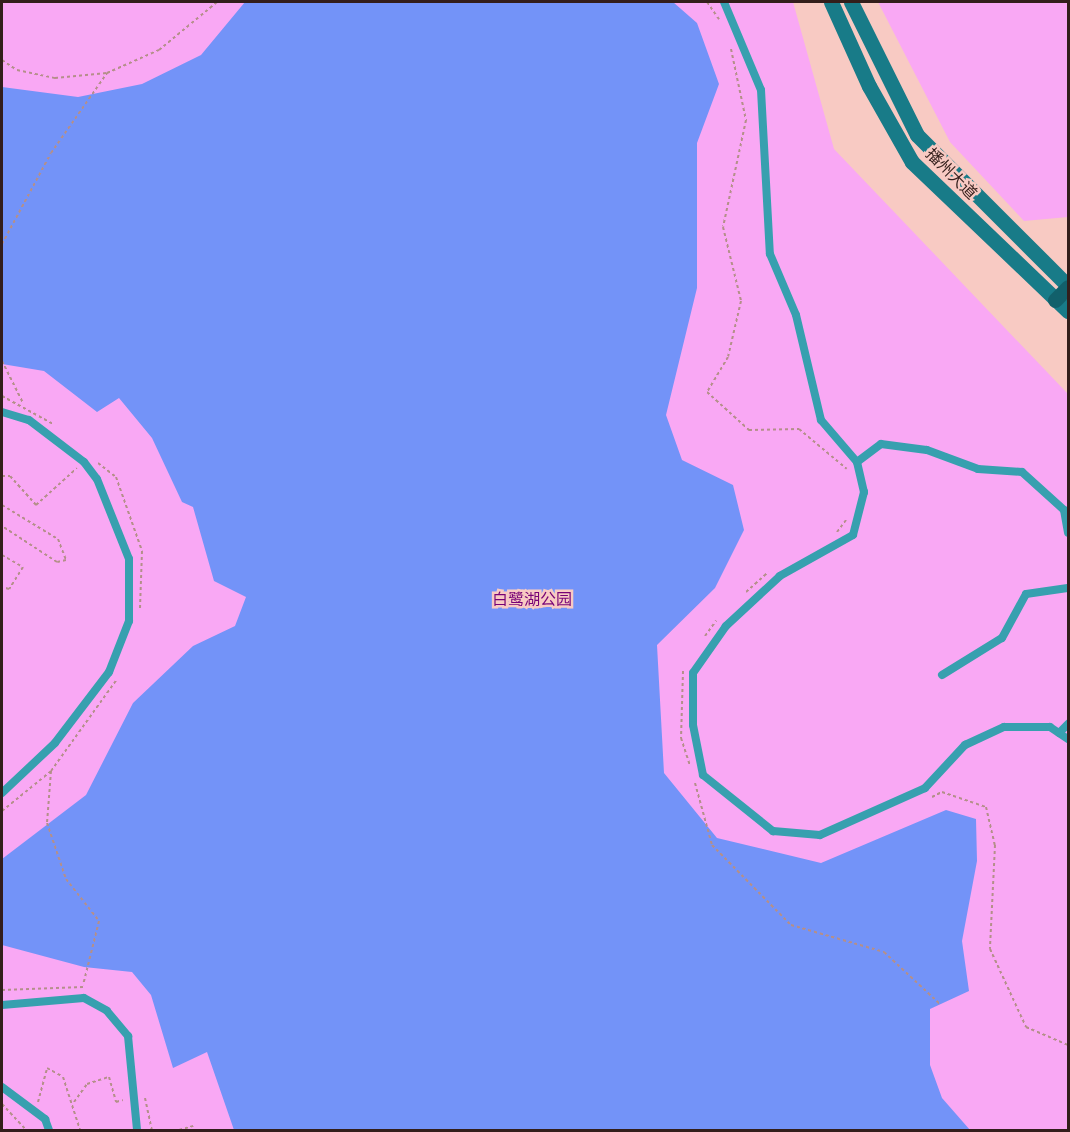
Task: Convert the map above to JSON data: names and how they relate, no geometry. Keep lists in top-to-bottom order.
{
  "streets": {
    "main road": ["播州大道"]
  },
  "parks": ["白鹭湖公园"]
}
